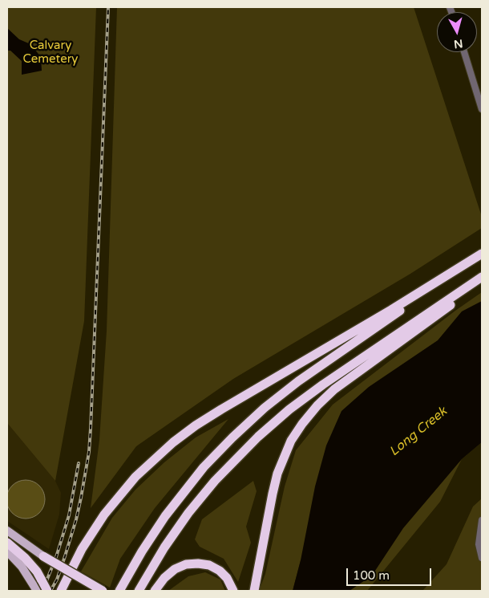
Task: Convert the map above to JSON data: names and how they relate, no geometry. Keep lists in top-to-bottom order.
{
  "water": ["Long Creek"],
  "parks": ["Calvary Cemetery"],
  "scale_bar": "100 m",
  "north": "bottom"
}
